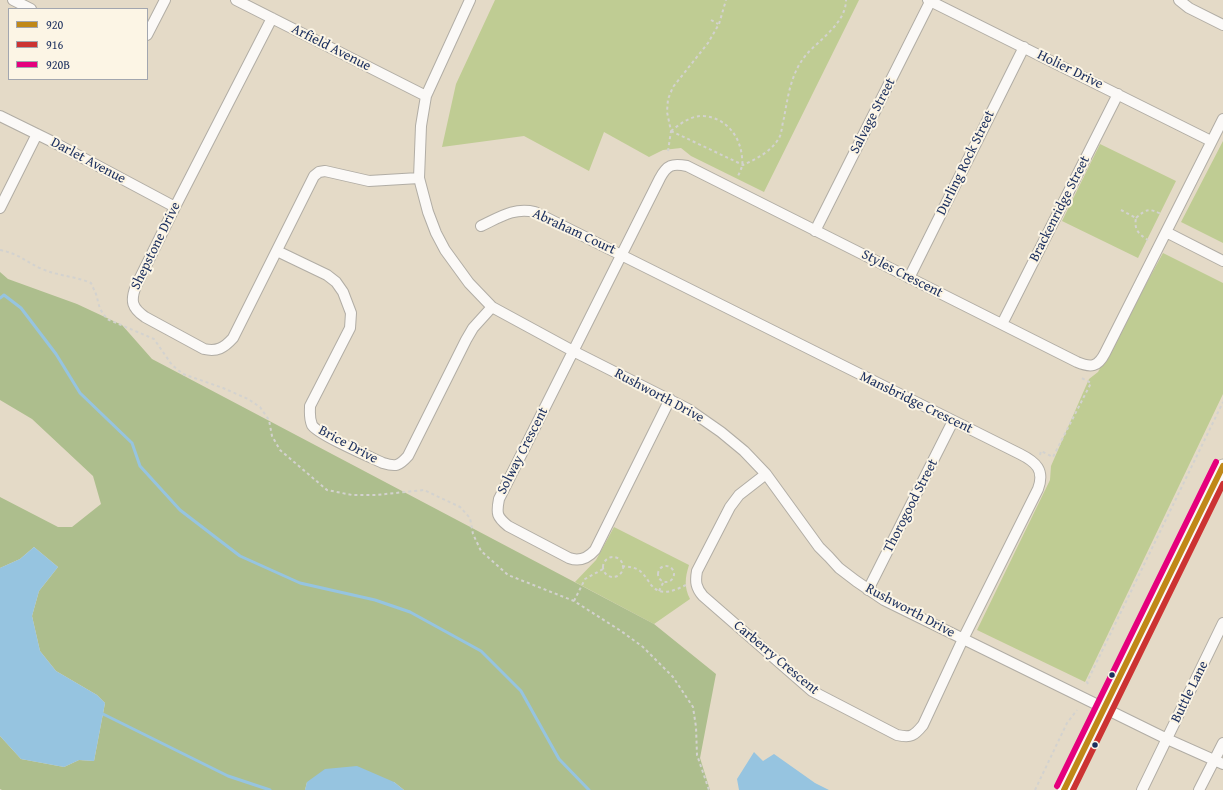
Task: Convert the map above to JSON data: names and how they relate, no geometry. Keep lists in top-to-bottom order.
{
  "streets": {
    "street": [
      "Arfield Avenue",
      "Holier Drive",
      "Salvage Street",
      "Darlet Avenue",
      "Durling Rock Street",
      "Brackenridge Street",
      "Abraham Court",
      "Shepstone Drive",
      "Styles Crescent",
      "Rushworth Drive",
      "Mansbridge Crescent",
      "Brice Drive",
      "Solway Crescent",
      "Thorogood Street",
      "Carberry Crescent",
      "Buttle Lane"
    ]
  },
  "crossings": [
    ["Arfield Avenue", "Shepstone Drive"],
    ["Arfield Avenue", "Rushworth Drive"],
    ["Holier Drive", "Salvage Street"],
    ["Holier Drive", "Durling Rock Street"],
    ["Holier Drive", "Brackenridge Street"],
    ["Holier Drive", "Styles Crescent"],
    ["Salvage Street", "Styles Crescent"],
    ["Darlet Avenue", "Shepstone Drive"],
    ["Durling Rock Street", "Styles Crescent"],
    ["Brackenridge Street", "Styles Crescent"],
    ["Abraham Court", "Styles Crescent"],
    ["Abraham Court", "Mansbridge Crescent"],
    ["Shepstone Drive", "Rushworth Drive"],
    ["Shepstone Drive", "Brice Drive"],
    ["Styles Crescent", "Rushworth Drive"],
    ["Styles Crescent", "Mansbridge Crescent"],
    ["Styles Crescent", "Solway Crescent"],
    ["Rushworth Drive", "Mansbridge Crescent"],
    ["Rushworth Drive", "Brice Drive"],
    ["Rushworth Drive", "Solway Crescent"],
    ["Rushworth Drive", "Thorogood Street"],
    ["Rushworth Drive", "Carberry Crescent"],
    ["Rushworth Drive", "Buttle Lane"],
    ["Mansbridge Crescent", "Thorogood Street"],
    ["Mansbridge Crescent", "Carberry Crescent"]
  ],
  "lines": ["transit line 920B", "transit line 920", "transit line 916"],
  "legend": ["920", "916", "920B"]
}
